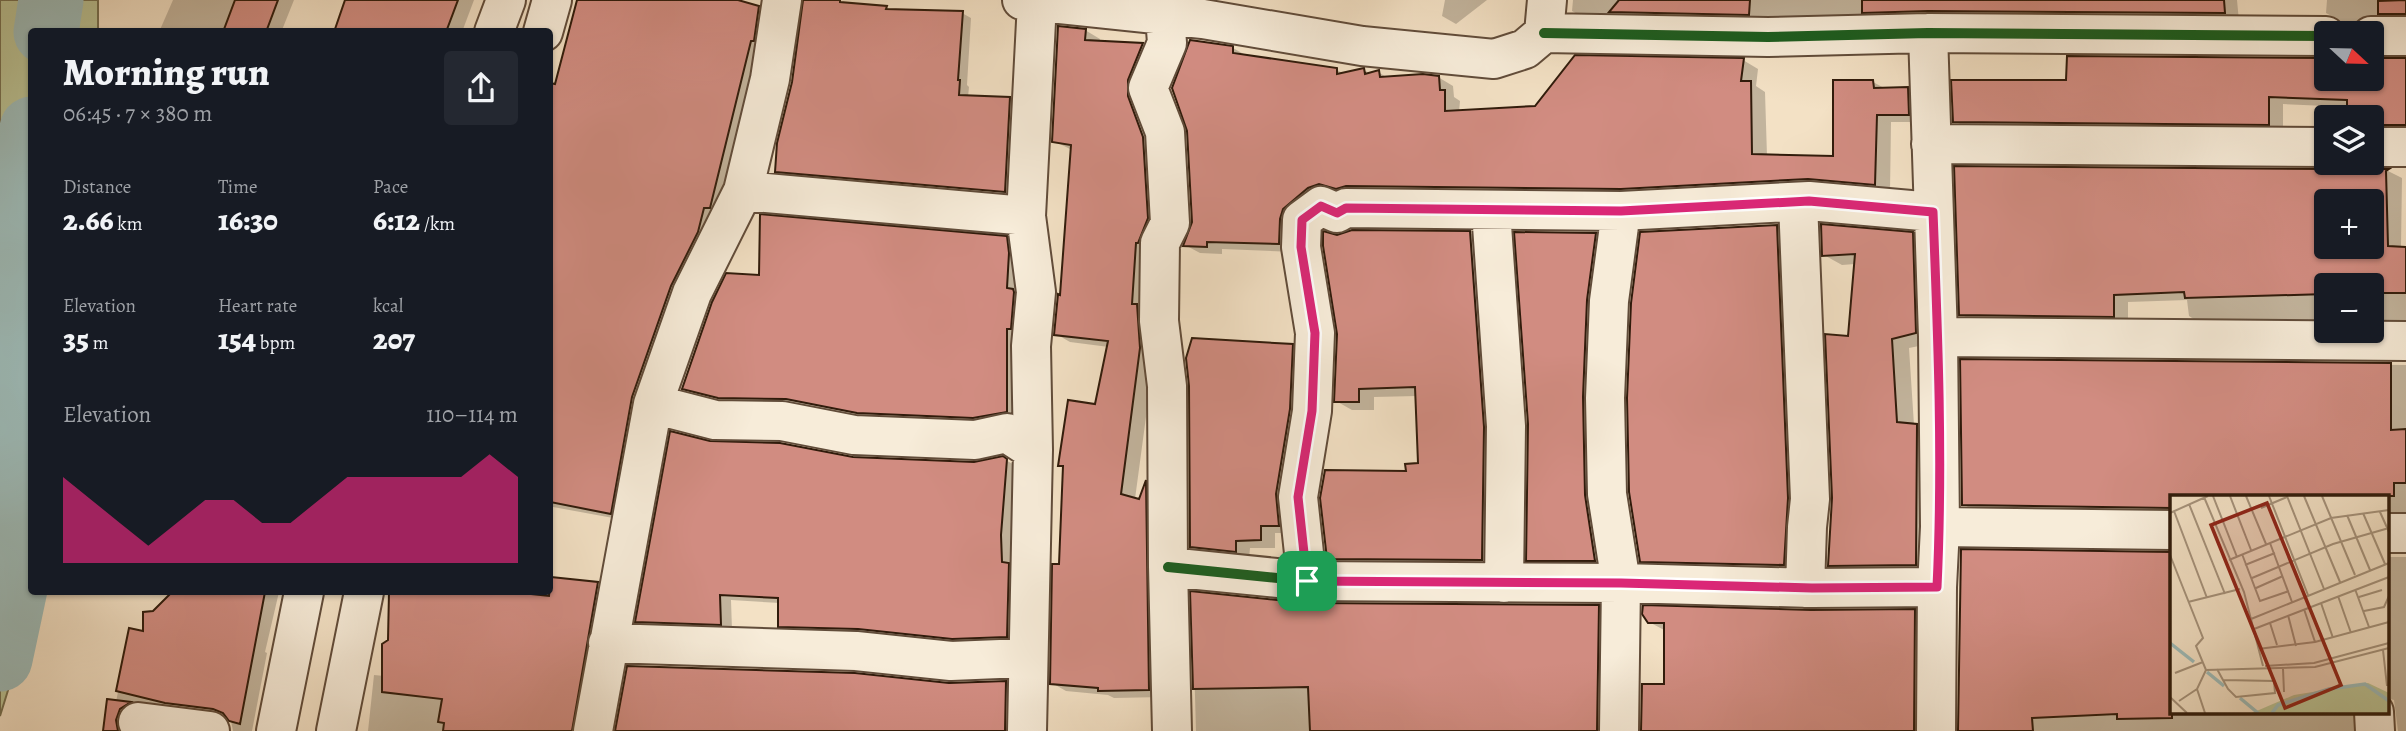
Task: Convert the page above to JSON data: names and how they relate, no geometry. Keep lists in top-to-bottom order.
{
  "north": "right",
  "page": {
    "map_buttons": ["+", "−"],
    "heading": ["Morning run", "06:45 · 7 × 380 m"],
    "stats": [
      ["Distance", "2.66 km"],
      ["Time", "16:30"],
      ["Pace", "6:12 /km"],
      ["Elevation", "35 m"],
      ["Heart rate", "154 bpm"],
      ["kcal", "207"]
    ],
    "chart": ["Elevation", "110–114 m"]
  }
}
